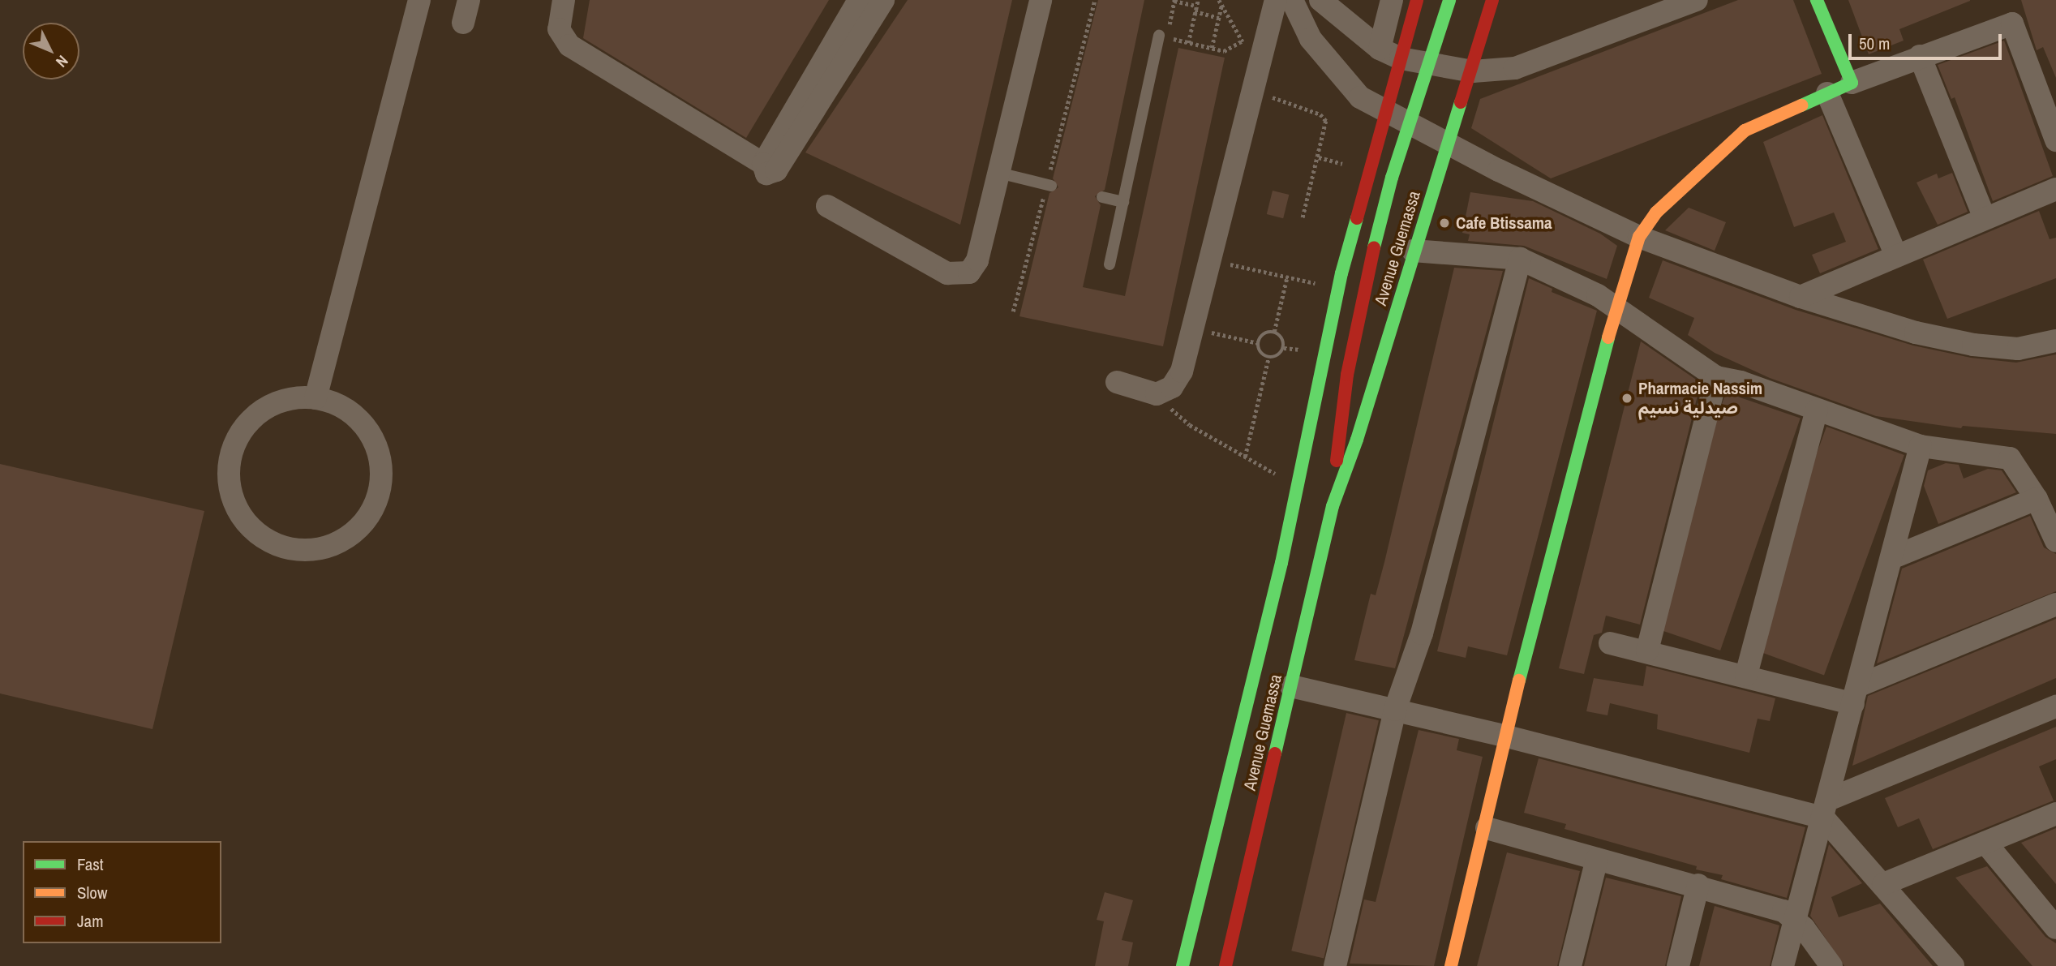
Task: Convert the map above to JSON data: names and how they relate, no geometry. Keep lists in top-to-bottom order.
{
  "streets": {
    "street": ["Avenue Guemassa"]
  },
  "places": ["Cafe Btissama", "Pharmacie Nassim صيدلية نسيم"],
  "legend": ["Fast", "Slow", "Jam"],
  "scale_bar": "50 m",
  "north": "bottom right"
}
